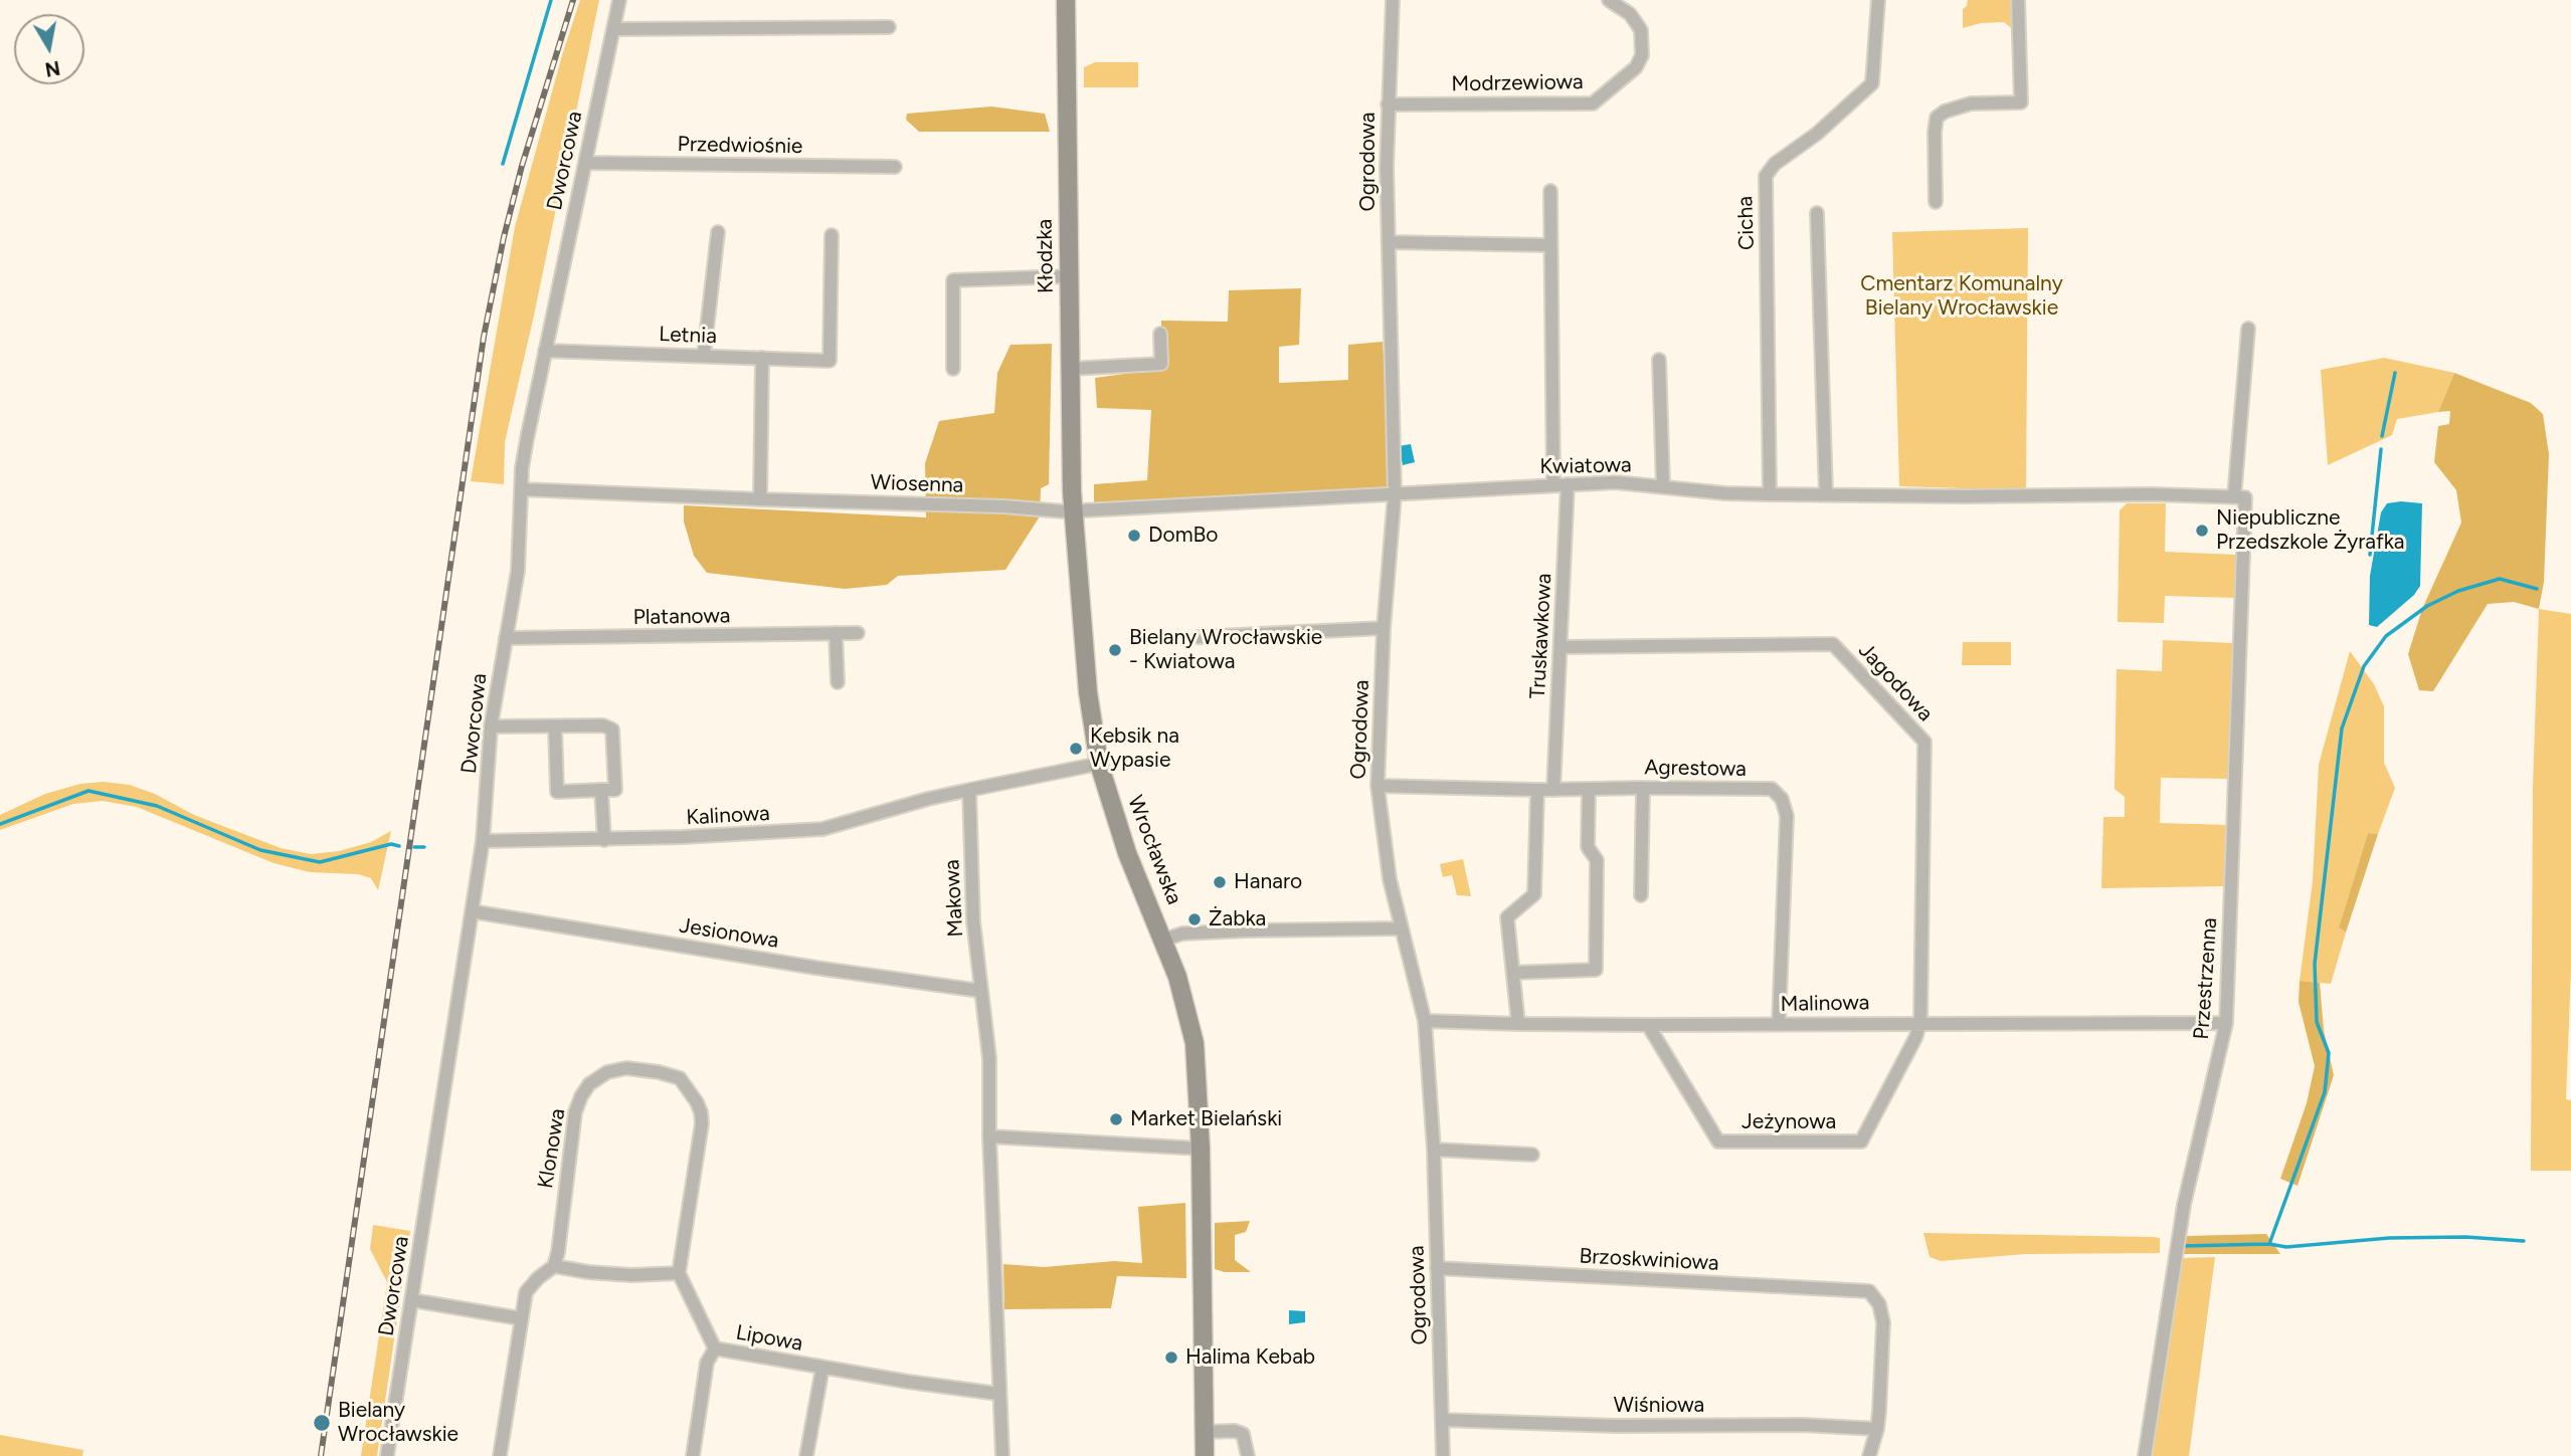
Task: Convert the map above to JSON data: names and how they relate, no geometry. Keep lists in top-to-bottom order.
{
  "streets": {
    "main road": ["Kłodzka", "Wrocławska"],
    "street": [
      "Modrzewiowa",
      "Przedwiośnie",
      "Dworcowa",
      "Ogrodowa",
      "Cicha",
      "Letnia",
      "Kwiatowa",
      "Wiosenna",
      "Platanowa",
      "Truskawkowa",
      "Jagodowa",
      "Agrestowa",
      "Kalinowa",
      "Makowa",
      "Jesionowa",
      "Przestrzenna",
      "Malinowa",
      "Jeżynowa",
      "Klonowa",
      "Brzoskwiniowa",
      "Lipowa",
      "Wiśniowa"
    ]
  },
  "crossings": [
    ["Modrzewiowa", "Ogrodowa"],
    ["Przedwiośnie", "Dworcowa"],
    ["Dworcowa", "Letnia"],
    ["Dworcowa", "Wiosenna"],
    ["Dworcowa", "Platanowa"],
    ["Dworcowa", "Kalinowa"],
    ["Dworcowa", "Jesionowa"],
    ["Ogrodowa", "Kwiatowa"],
    ["Ogrodowa", "Agrestowa"],
    ["Ogrodowa", "Malinowa"],
    ["Ogrodowa", "Brzoskwiniowa"],
    ["Ogrodowa", "Wiśniowa"],
    ["Cicha", "Kwiatowa"],
    ["Kłodzka", "Kwiatowa"],
    ["Kłodzka", "Wiosenna"],
    ["Kłodzka", "Wrocławska"],
    ["Kwiatowa", "Wiosenna"],
    ["Kwiatowa", "Truskawkowa"],
    ["Kwiatowa", "Wrocławska"],
    ["Kwiatowa", "Przestrzenna"],
    ["Wiosenna", "Wrocławska"],
    ["Truskawkowa", "Jagodowa"],
    ["Truskawkowa", "Agrestowa"],
    ["Jagodowa", "Malinowa"],
    ["Jagodowa", "Jeżynowa"],
    ["Agrestowa", "Malinowa"],
    ["Kalinowa", "Makowa"],
    ["Makowa", "Jesionowa"],
    ["Makowa", "Lipowa"],
    ["Przestrzenna", "Malinowa"],
    ["Malinowa", "Jeżynowa"],
    ["Klonowa", "Lipowa"],
    ["Brzoskwiniowa", "Wiśniowa"]
  ],
  "parks": ["Cmentarz Komunalny Bielany Wrocławskie"],
  "places": [
    "Niepubliczne Przedszkole Żyrafka",
    "DomBo",
    "Bielany Wrocławskie - Kwiatowa",
    "Kebsik na Wypasie",
    "Hanaro",
    "Żabka",
    "Market Bielański",
    "Halima Kebab",
    "Bielany Wrocławskie"
  ],
  "north": "bottom"
}
